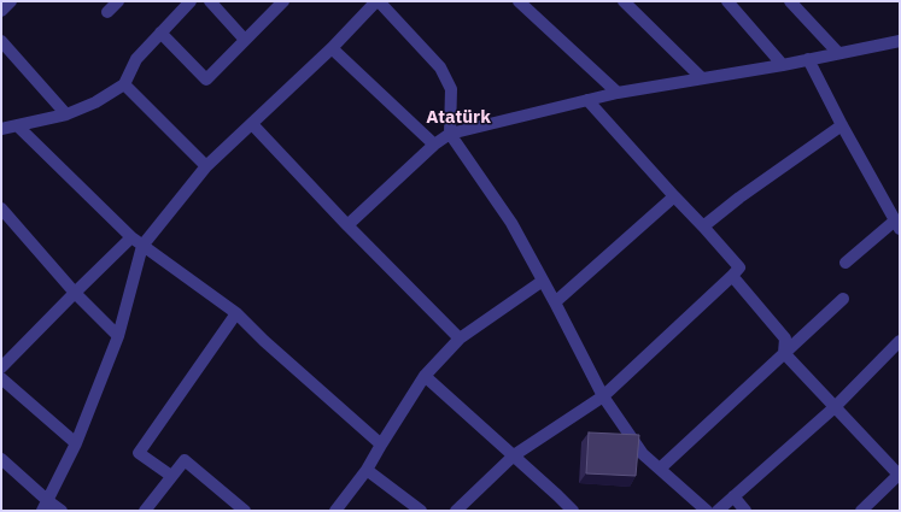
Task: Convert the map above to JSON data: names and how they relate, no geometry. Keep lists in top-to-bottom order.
{
  "districts": ["Atatürk"]
}
